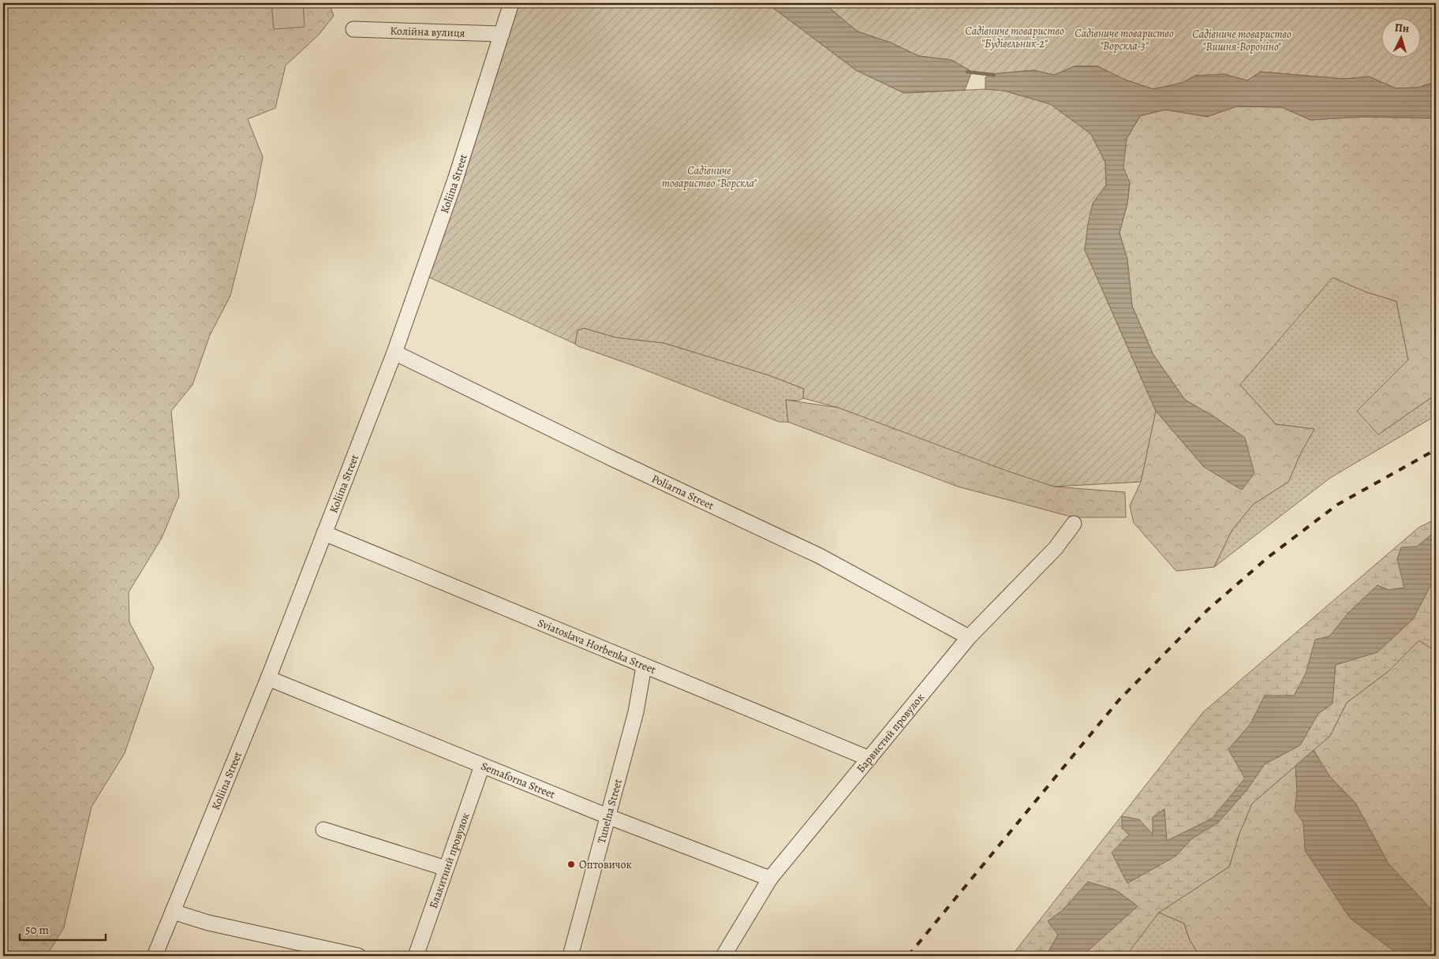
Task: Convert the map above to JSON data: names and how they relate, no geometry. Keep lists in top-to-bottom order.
{
  "streets": {
    "street": [
      "Колійна вулиця",
      "Koliina Street",
      "Poliarna Street",
      "Sviatoslava Horbenka Street",
      "Барвистий провулок",
      "Semaforna Street",
      "Tunelna Street",
      "Блакитний провулок"
    ]
  },
  "crossings": [
    ["Колійна вулиця", "Koliina Street"],
    ["Koliina Street", "Poliarna Street"],
    ["Koliina Street", "Sviatoslava Horbenka Street"],
    ["Koliina Street", "Semaforna Street"],
    ["Poliarna Street", "Барвистий провулок"],
    ["Sviatoslava Horbenka Street", "Барвистий провулок"],
    ["Sviatoslava Horbenka Street", "Tunelna Street"],
    ["Барвистий провулок", "Semaforna Street"],
    ["Semaforna Street", "Tunelna Street"],
    ["Semaforna Street", "Блакитний провулок"]
  ],
  "parks": [
    "Садівниче товариство \"Будівельник-2\"",
    "Садівниче товариство \"Ворскла-3\"",
    "Садівниче товариство \"Вишня-Вороніно\"",
    "Садівниче товариство \"Ворскла\""
  ],
  "places": ["Оптовичок"],
  "scale_bar": "50 m",
  "north": "top"
}
